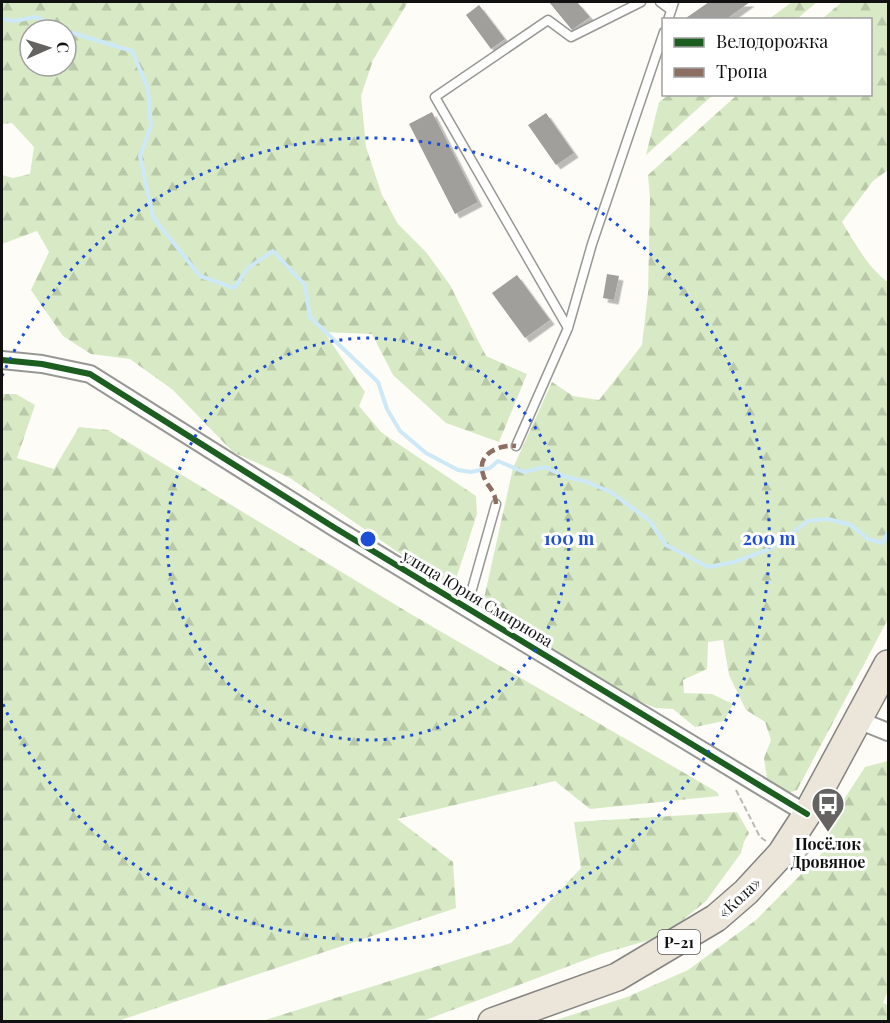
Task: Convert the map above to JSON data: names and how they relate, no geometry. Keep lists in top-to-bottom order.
{
  "streets": {
    "highway": ["«Кола»", "Р-21"],
    "street": ["улица Юрия Смирнова"]
  },
  "crossings": [
    ["улица Юрия Смирнова", "«Кола»"]
  ],
  "places": {
    "bus stop": ["Посёлок Дровяное"]
  },
  "legend": ["Велодорожка", "Тропа"],
  "north": "right",
  "rings": ["100 m", "200 m"]
}
